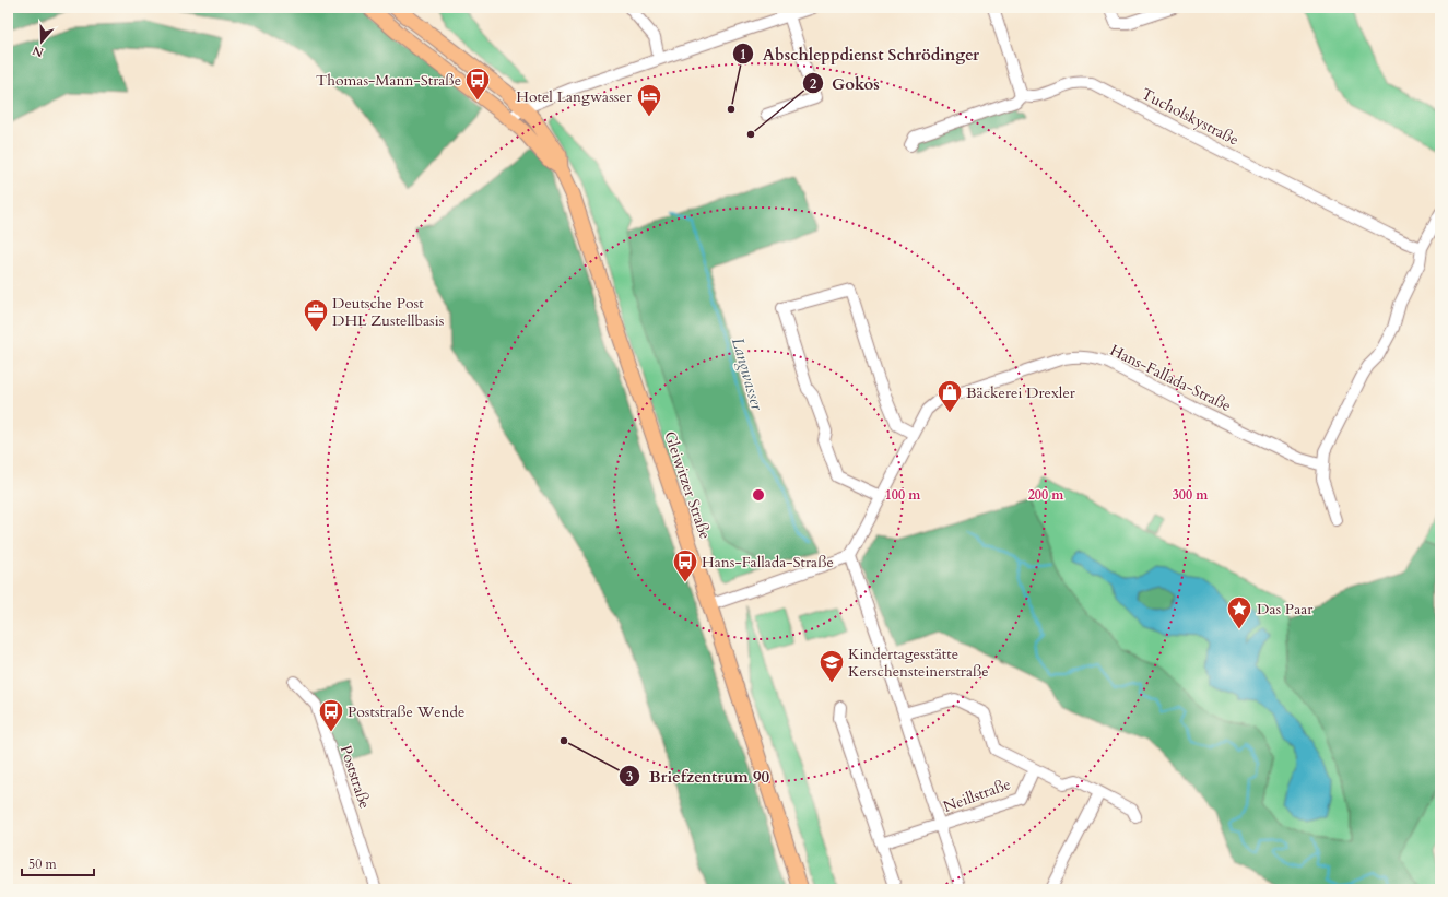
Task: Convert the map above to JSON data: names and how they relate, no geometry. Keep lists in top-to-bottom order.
{
  "streets": {
    "main road": ["Gleiwitzer Straße"],
    "street": [
      "Tucholskystraße",
      "Hans-Fallada-Straße",
      "Poststraße",
      "Neillstraße"
    ]
  },
  "water": ["Langwasser"],
  "places": {
    "bus stop": ["Thomas-Mann-Straße", "Hans-Fallada-Straße", "Poststraße Wende"],
    "other": ["Abschleppdienst Schrödinger", "Gokos", "Briefzentrum 90"],
    "hotel": ["Hotel Langwasser"],
    "office": ["Deutsche Post DHL Zustellbasis"],
    "shop": ["Bäckerei Drexler"],
    "place": ["Das Paar"],
    "school or university": ["Kindertagesstätte Kerschensteinerstraße"]
  },
  "scale_bar": "50 m",
  "north": "bottom",
  "rings": ["100 m", "200 m", "300 m"]
}
